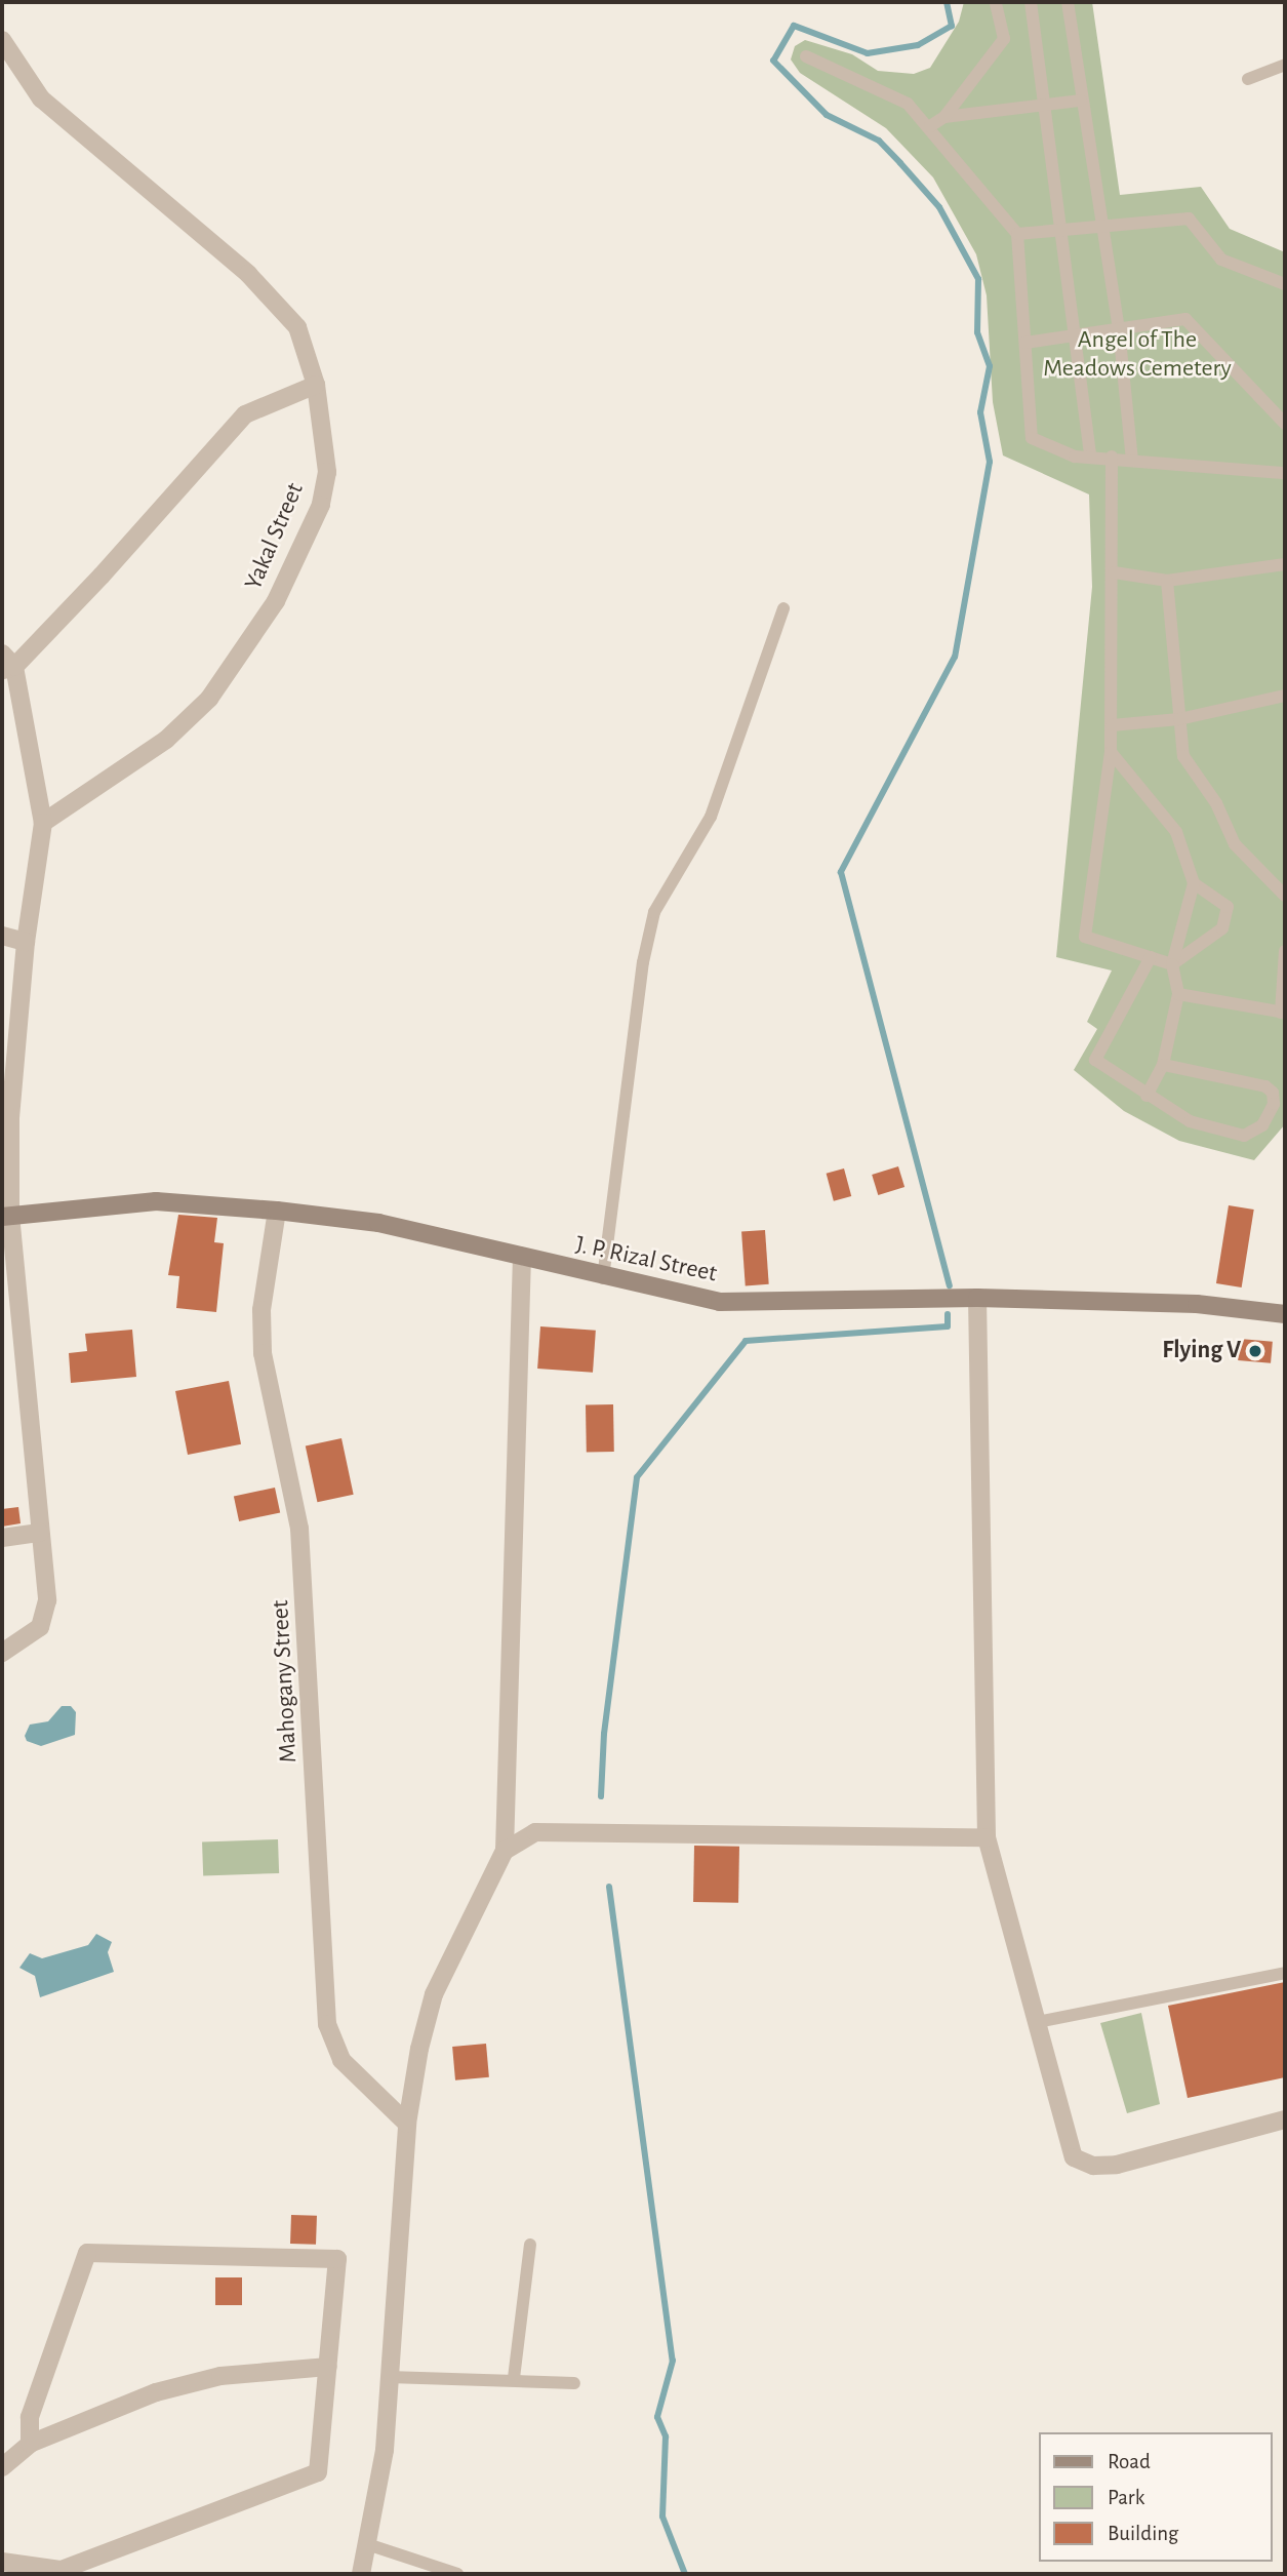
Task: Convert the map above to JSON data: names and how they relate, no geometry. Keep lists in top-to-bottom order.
{
  "streets": {
    "main road": ["J. P. Rizal Street"],
    "street": ["Yakal Street", "Mahogany Street"]
  },
  "crossings": [
    ["J. P. Rizal Street", "Mahogany Street"]
  ],
  "parks": ["Angel of The Meadows Cemetery"],
  "places": ["Flying V"],
  "legend": ["Road", "Park", "Building"]
}
